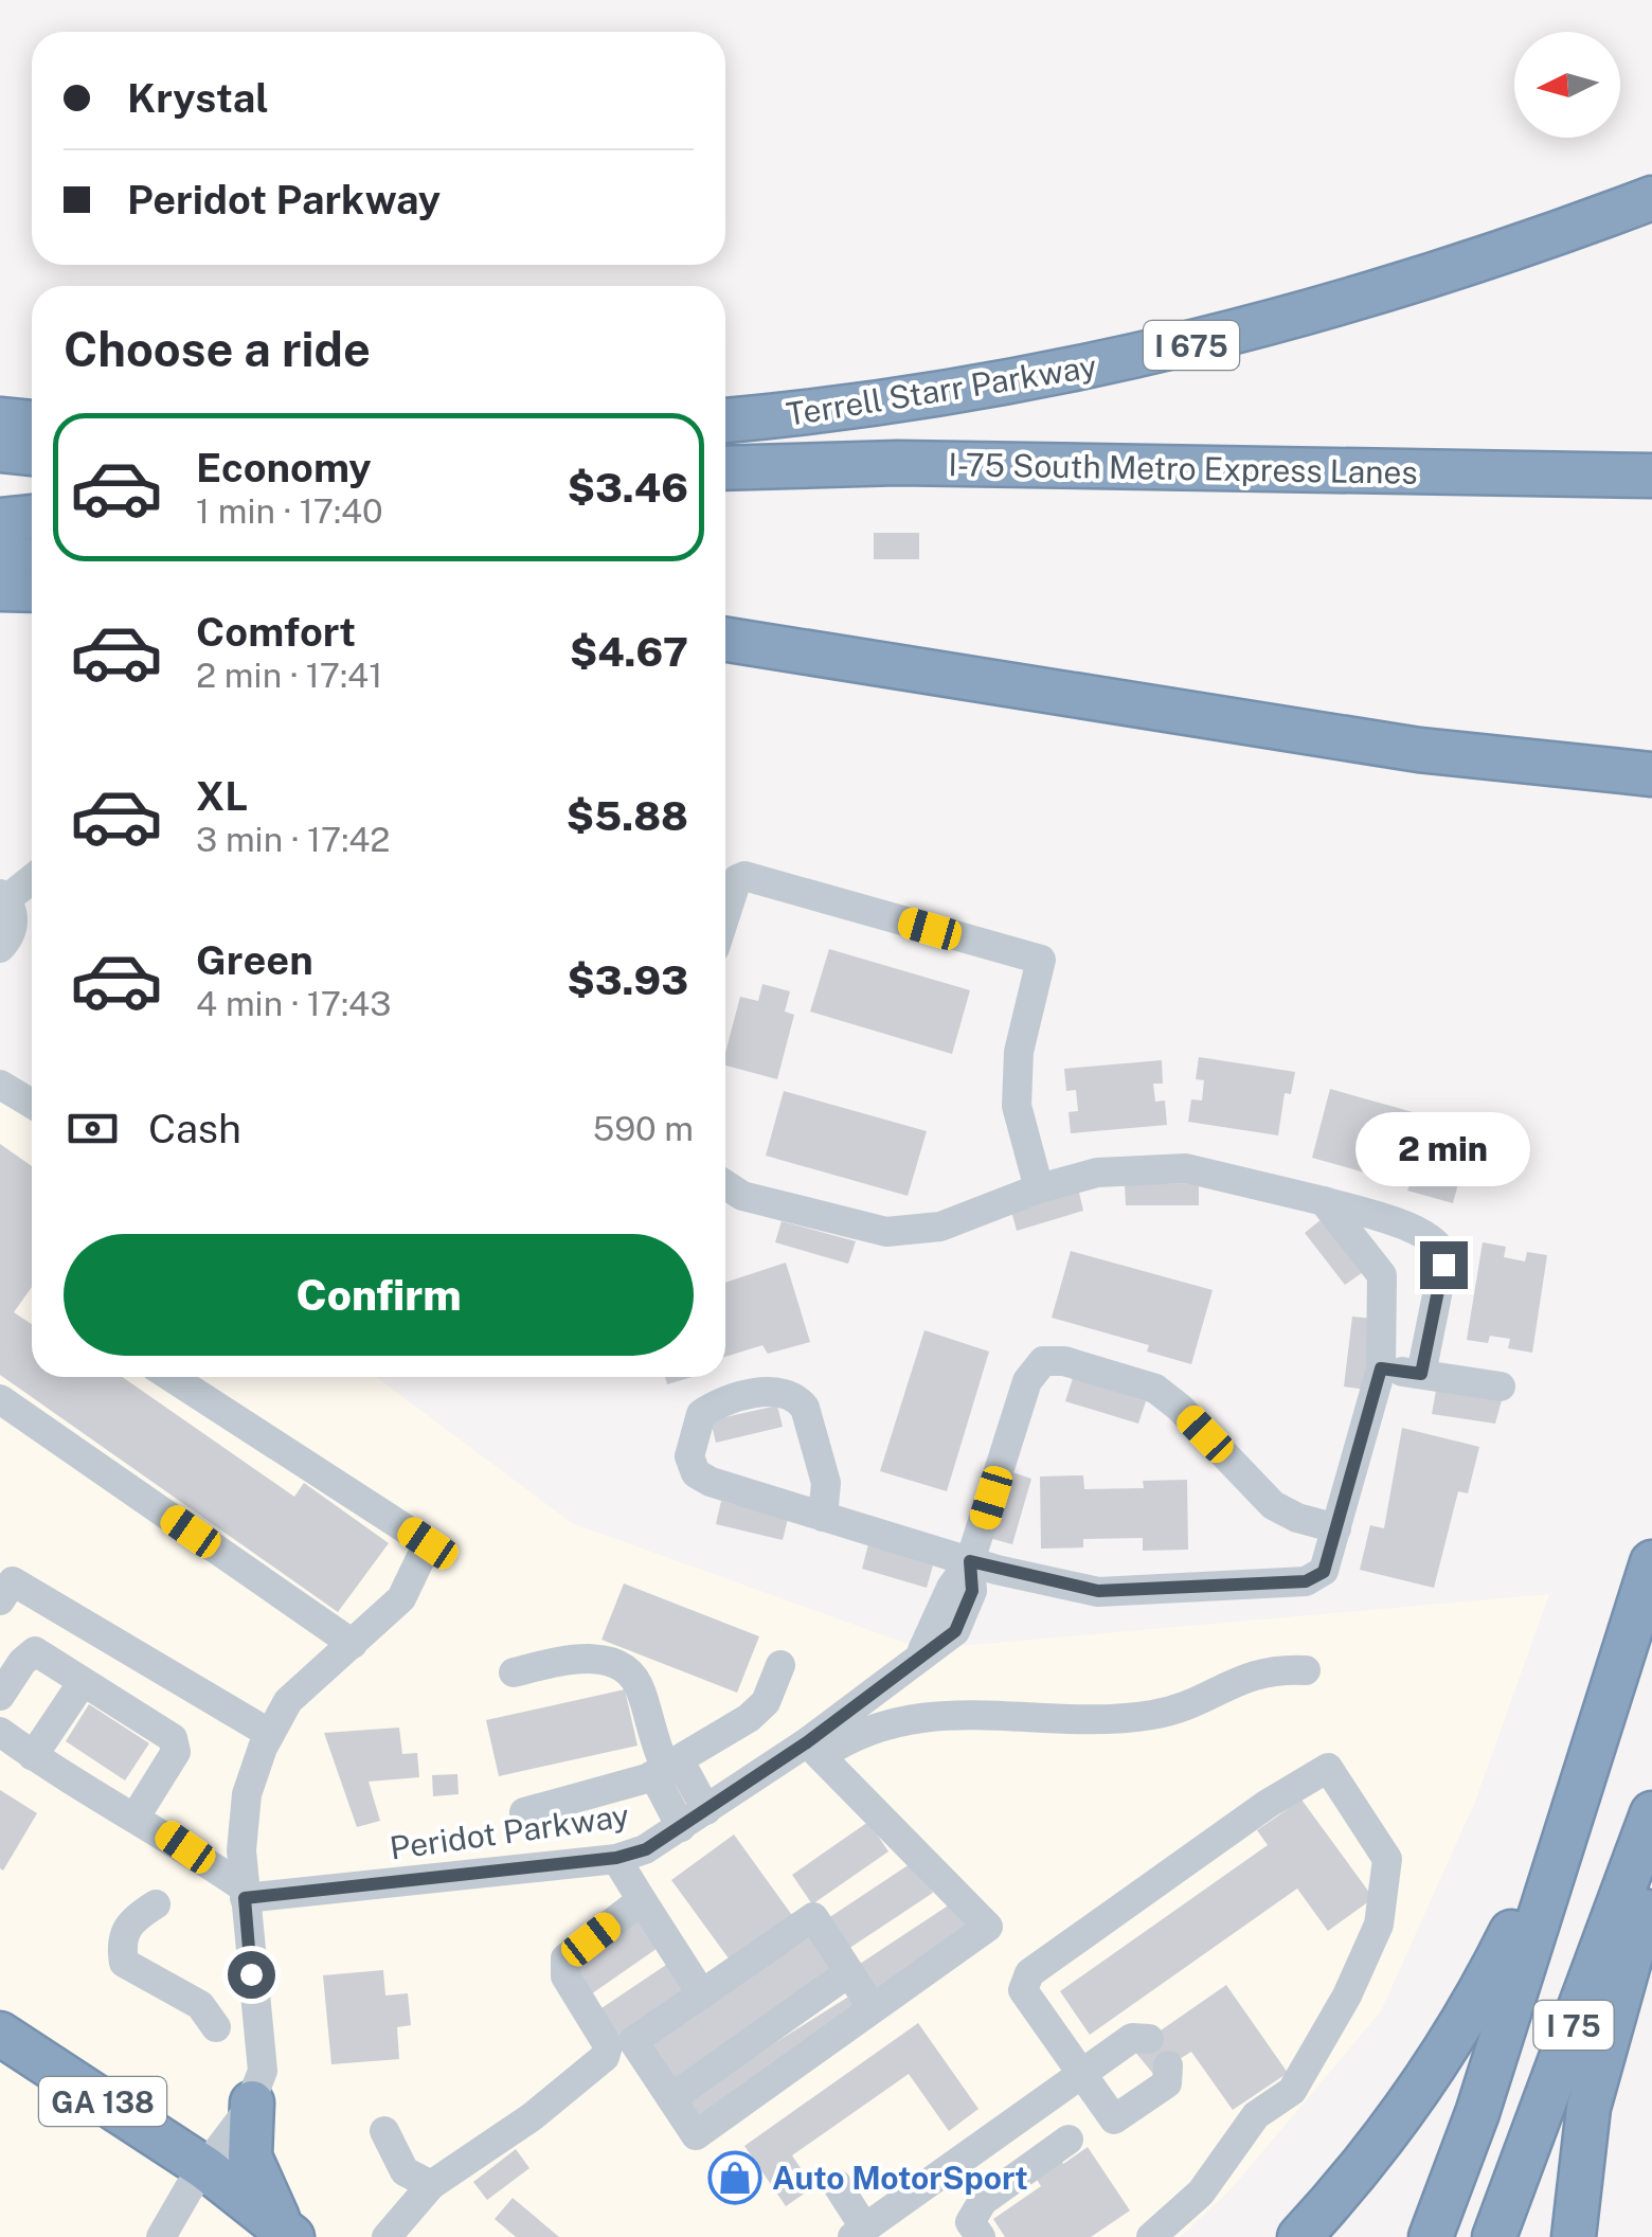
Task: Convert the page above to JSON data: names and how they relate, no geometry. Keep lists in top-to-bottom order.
{
  "streets": {
    "highway": [
      "I 675",
      "Terrell Starr Parkway",
      "I-75 South Metro Express Lanes",
      "I 75",
      "GA 138"
    ],
    "street": ["Peridot Parkway"]
  },
  "places": {
    "shop": ["Auto MotorSport"]
  },
  "north": "left",
  "page": {
    "banner": ["Krystal", "Peridot Parkway"],
    "heading": "Choose a ride",
    "list": [
      {
        "name": "Economy",
        "note": "1 min · 17:40",
        "value": "$3.46"
      },
      {
        "name": "Comfort",
        "note": "2 min · 17:41",
        "value": "$4.67"
      },
      {
        "name": "XL",
        "note": "3 min · 17:42",
        "value": "$5.88"
      },
      {
        "name": "Green",
        "note": "4 min · 17:43",
        "value": "$3.93"
      }
    ],
    "pay": ["Cash", "590 m"],
    "bubble": "2 min",
    "buttons": "Confirm"
  }
}
